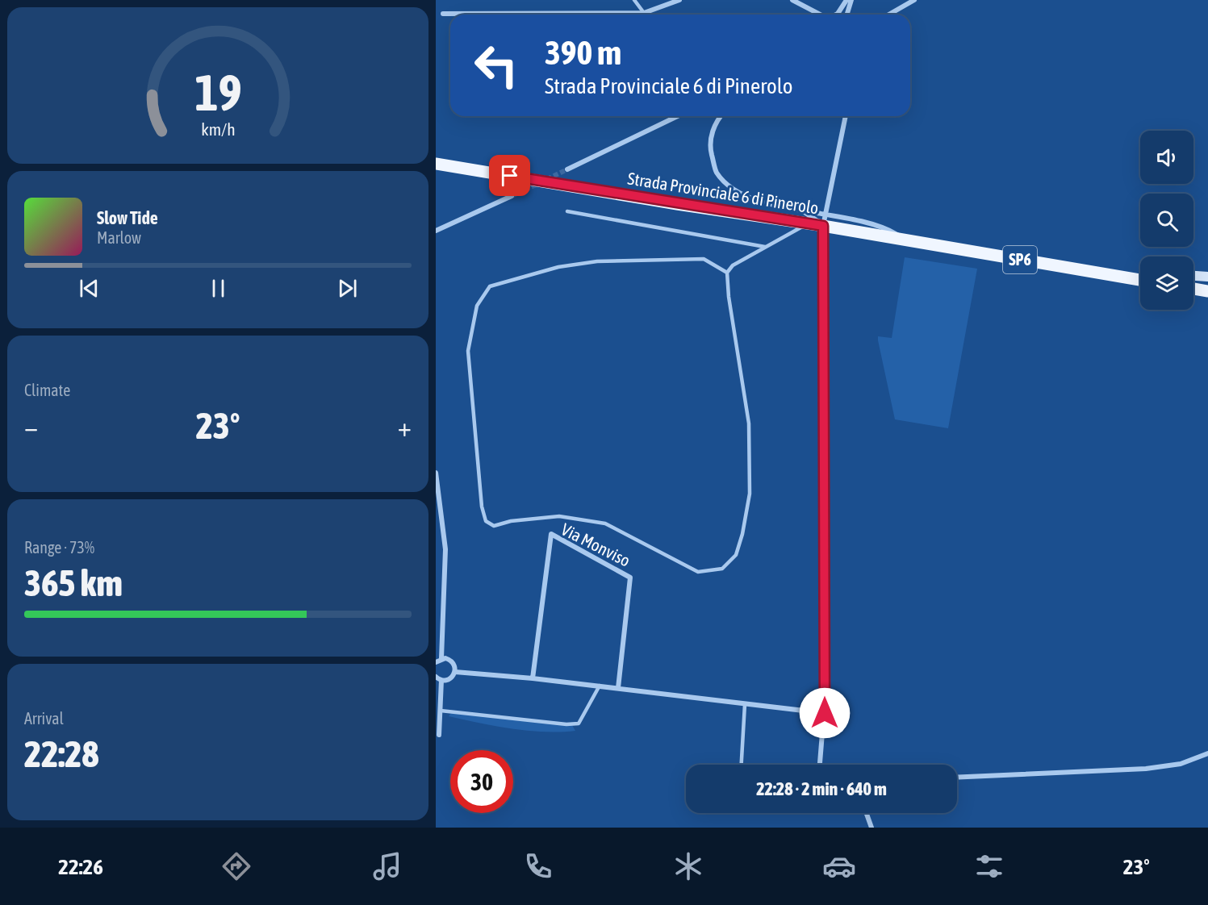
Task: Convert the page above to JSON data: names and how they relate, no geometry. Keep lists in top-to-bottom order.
{
  "streets": {
    "main road": ["Strada Provinciale 6 di Pinerolo", "SP6"],
    "street": ["Via Monviso"]
  },
  "page": {
    "turn": ["390 m", "Strada Provinciale 6 di Pinerolo"],
    "song": ["Slow Tide", "Marlow"],
    "tile": [
      "Climate",
      ["Range · 73%", "365 km"],
      ["Arrival", "22:28"]
    ],
    "heat": ["−", "23°", "+"],
    "limit": "30",
    "trip": "22:28 · 2 min · 640 m",
    "tabs": ["22:26", "23°"],
    "gauge": ["19", "km/h"]
  }
}
